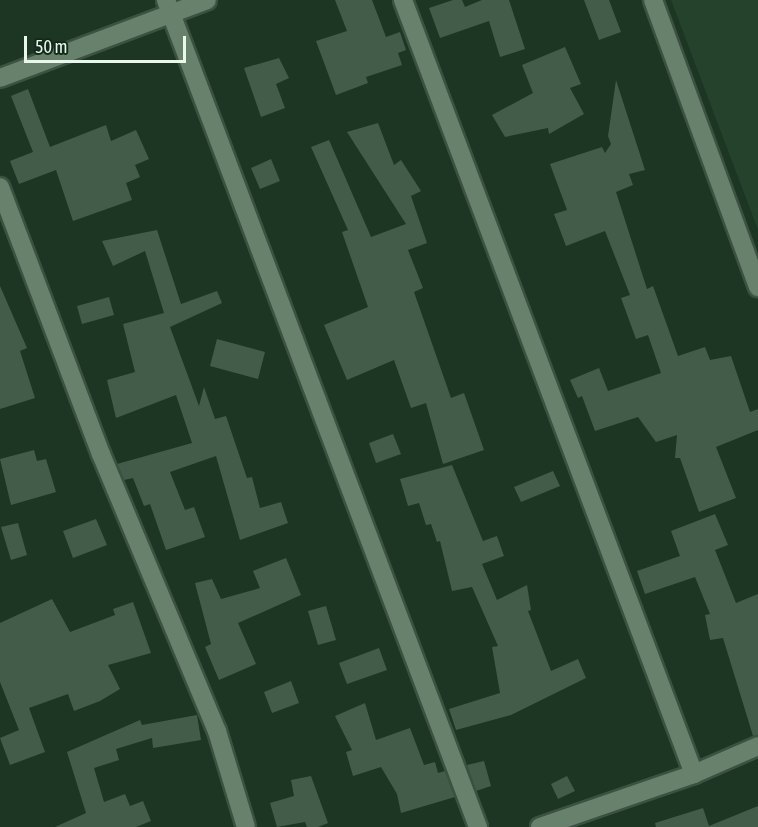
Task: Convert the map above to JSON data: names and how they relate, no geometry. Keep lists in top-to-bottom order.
{
  "scale_bar": "50 m"
}
